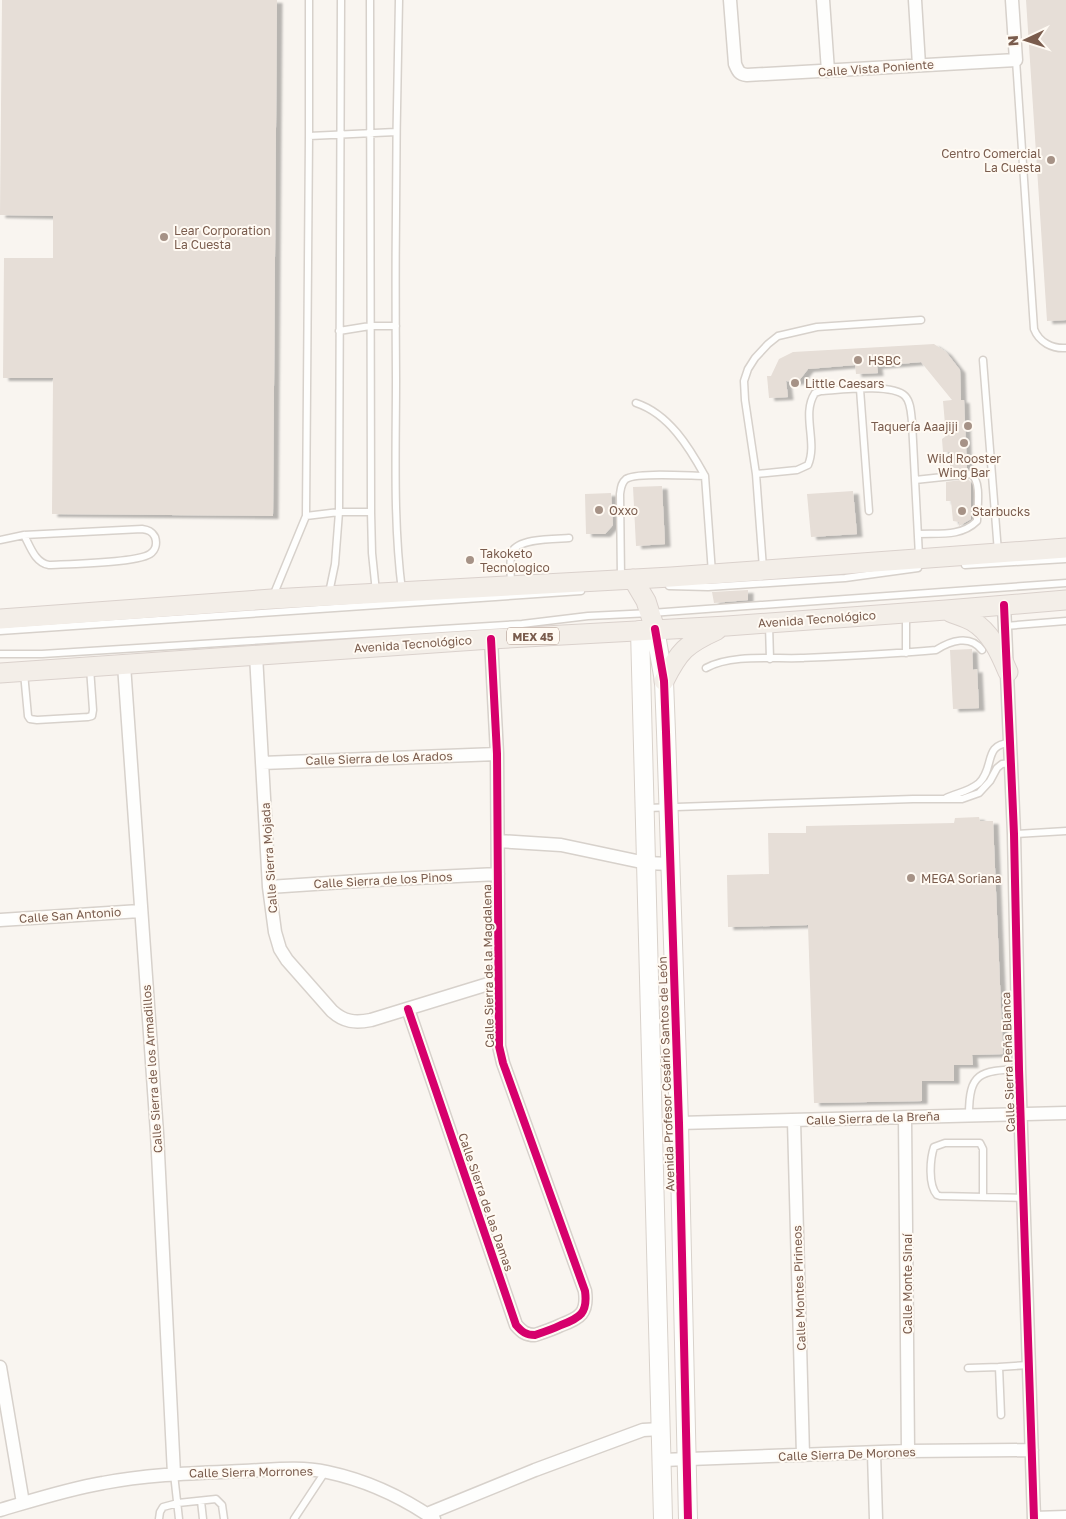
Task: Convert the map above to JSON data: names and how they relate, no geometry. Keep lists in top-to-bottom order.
{
  "streets": {
    "main road": ["Avenida Tecnológico", "MEX 45"],
    "street": [
      "Calle Vista Poniente",
      "Calle Sierra de los Arados",
      "Calle Sierra Mojada",
      "Calle Sierra de los Pinos",
      "Calle San Antonio",
      "Calle Sierra de la Magdalena",
      "Calle Sierra Peña Blanca",
      "Calle Sierra de los Armadillos",
      "Avenida Profesor Cesário Santos de León",
      "Calle Sierra de la Breña",
      "Calle Sierra de las Damas",
      "Calle Monte Sinaí",
      "Calle Montes Pirineos",
      "Calle Sierra De Morones",
      "Calle Sierra Morrones"
    ]
  },
  "crossings": [
    ["Avenida Tecnológico", "Calle Sierra Mojada"],
    ["Avenida Tecnológico", "Calle Sierra de la Magdalena"],
    ["Avenida Tecnológico", "Calle Sierra Peña Blanca"],
    ["Avenida Tecnológico", "Calle Sierra de los Armadillos"],
    ["Avenida Tecnológico", "Avenida Profesor Cesário Santos de León"],
    ["Calle Sierra de los Arados", "Calle Sierra Mojada"],
    ["Calle Sierra de los Arados", "Calle Sierra de la Magdalena"],
    ["Calle Sierra Mojada", "Calle Sierra de los Pinos"],
    ["Calle Sierra Mojada", "Calle Sierra de las Damas"],
    ["Calle Sierra de los Pinos", "Calle Sierra de la Magdalena"],
    ["Calle San Antonio", "Calle Sierra de los Armadillos"],
    ["Calle Sierra de la Magdalena", "Calle Sierra de las Damas"],
    ["Calle Sierra Peña Blanca", "Calle Sierra de la Breña"],
    ["Calle Sierra Peña Blanca", "Calle Sierra De Morones"],
    ["Calle Sierra de los Armadillos", "Calle Sierra Morrones"],
    ["Avenida Profesor Cesário Santos de León", "Calle Sierra de la Breña"],
    ["Avenida Profesor Cesário Santos de León", "Calle Sierra De Morones"],
    ["Avenida Profesor Cesário Santos de León", "Calle Sierra Morrones"],
    ["Calle Sierra de la Breña", "Calle Monte Sinaí"],
    ["Calle Sierra de la Breña", "Calle Montes Pirineos"],
    ["Calle Monte Sinaí", "Calle Sierra De Morones"],
    ["Calle Montes Pirineos", "Calle Sierra De Morones"]
  ],
  "places": [
    "Centro Comercial La Cuesta",
    "Lear Corporation La Cuesta",
    "HSBC",
    "Little Caesars",
    "Taquería Aaajiji",
    "Wild Rooster Wing Bar",
    "Oxxo",
    "Starbucks",
    "Takoketo Tecnologico",
    "MEGA Soriana"
  ],
  "north": "left"
}
